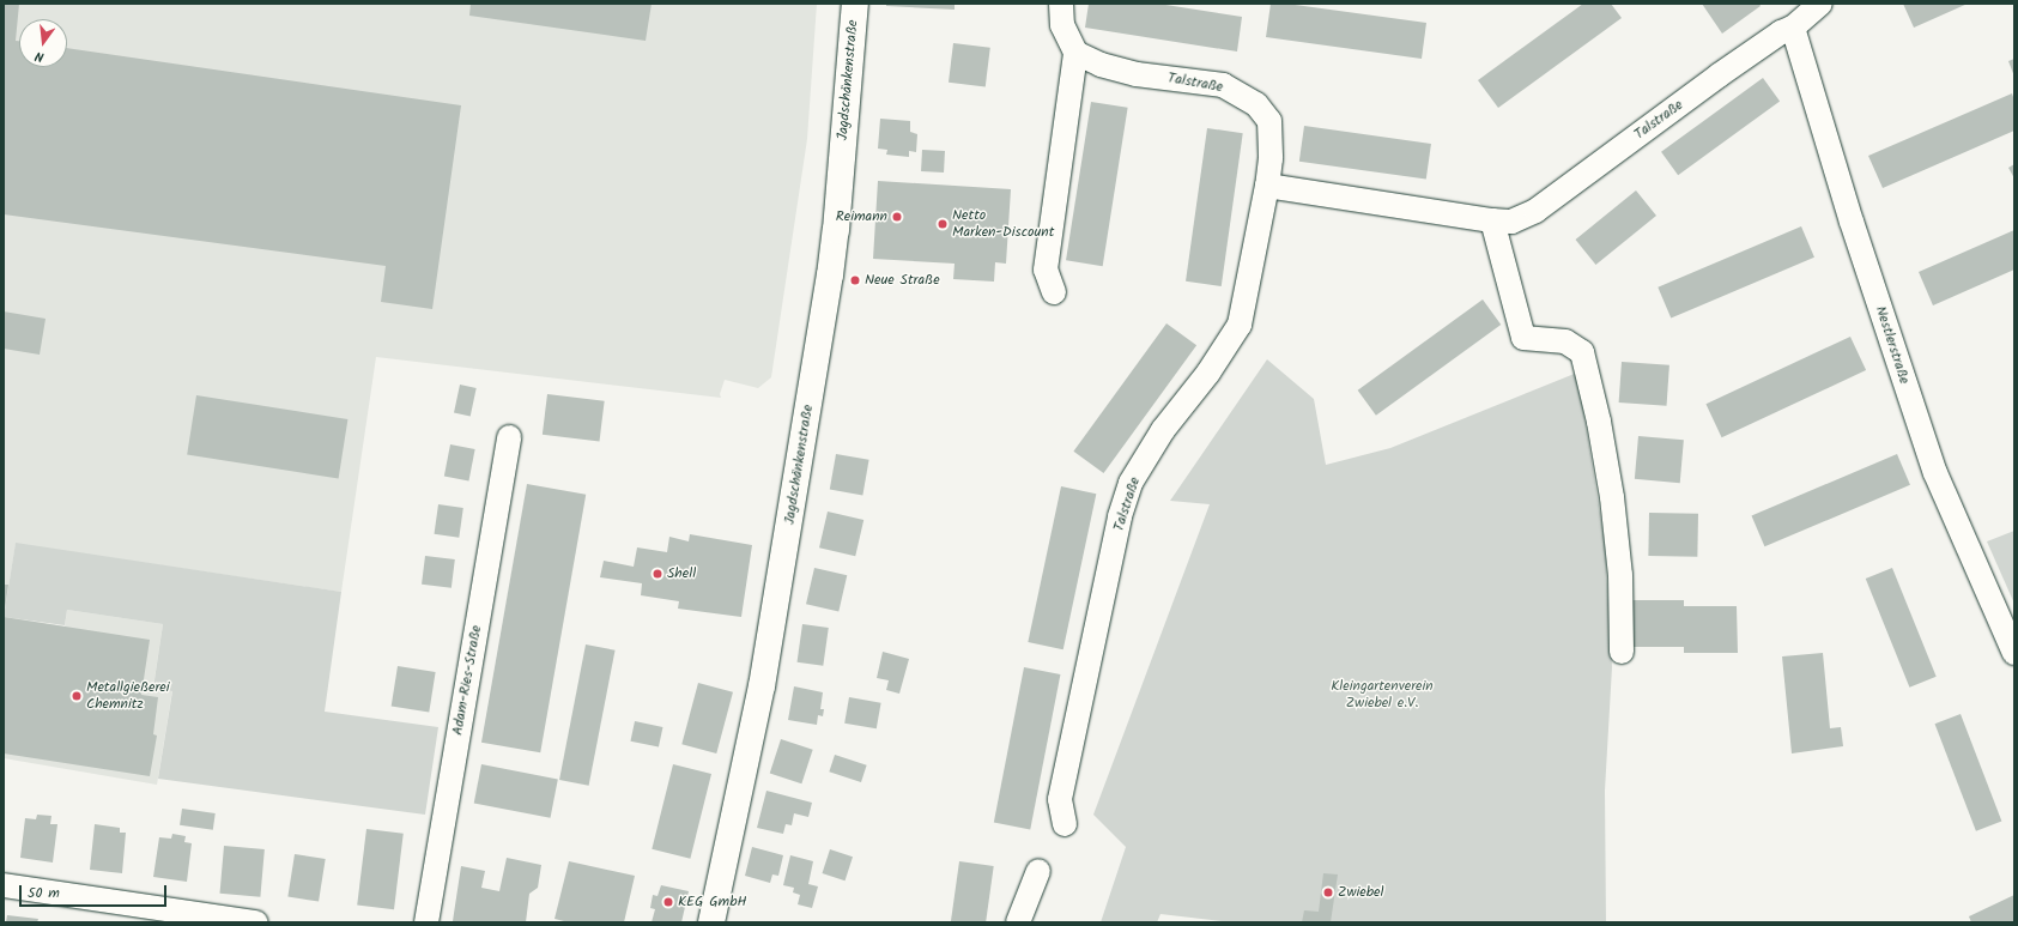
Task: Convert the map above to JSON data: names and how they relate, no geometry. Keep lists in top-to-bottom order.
{
  "streets": {
    "main road": ["Jagdschänkenstraße"],
    "street": ["Talstraße", "Nestlerstraße", "Adam-Ries-Straße"]
  },
  "crossings": [
    ["Talstraße", "Nestlerstraße"]
  ],
  "parks": ["Kleingartenverein Zwiebel e.V."],
  "places": [
    "Reimann",
    "Netto Marken-Discount",
    "Neue Straße",
    "Shell",
    "Metallgießerei Chemnitz",
    "Zwiebel",
    "KEG GmbH"
  ],
  "scale_bar": "50 m",
  "north": "bottom"
}
